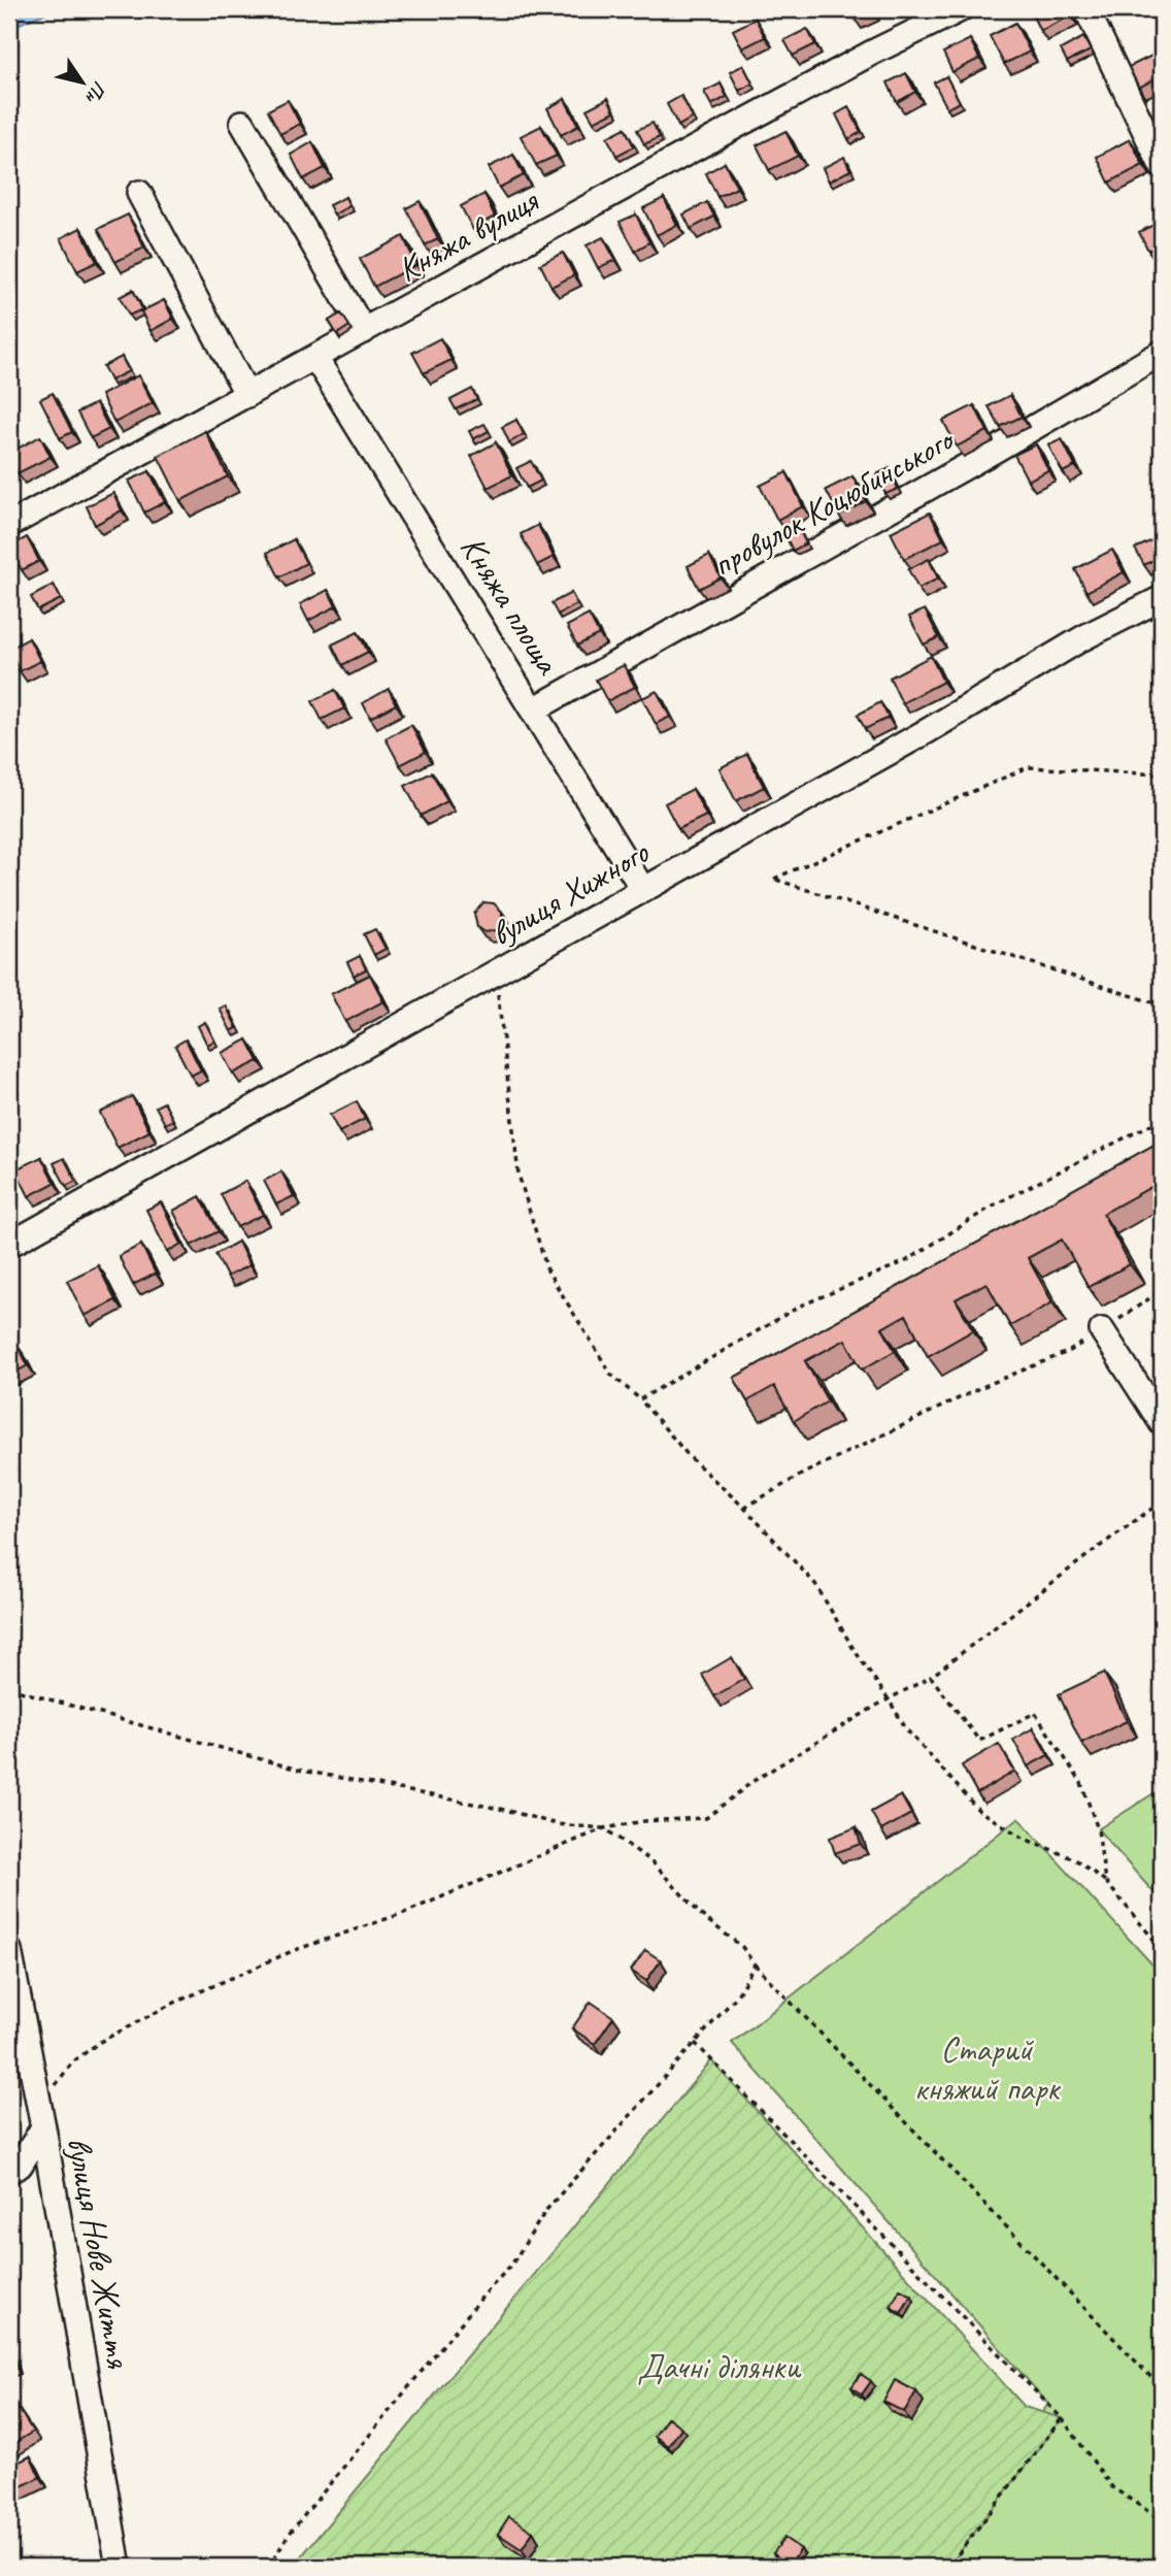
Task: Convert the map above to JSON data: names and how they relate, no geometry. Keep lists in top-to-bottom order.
{
  "streets": {
    "street": [
      "Княжа вулиця",
      "провулок Коцюбинського",
      "Княжа площа",
      "вулиця Хижного",
      "вулиця Нове Життя"
    ]
  },
  "crossings": [
    ["Княжа вулиця", "Княжа площа"],
    ["провулок Коцюбинського", "Княжа площа"],
    ["Княжа площа", "вулиця Хижного"]
  ],
  "parks": ["Старий княжий парк", "Дачні ділянки"],
  "north": "bottom right"
}
